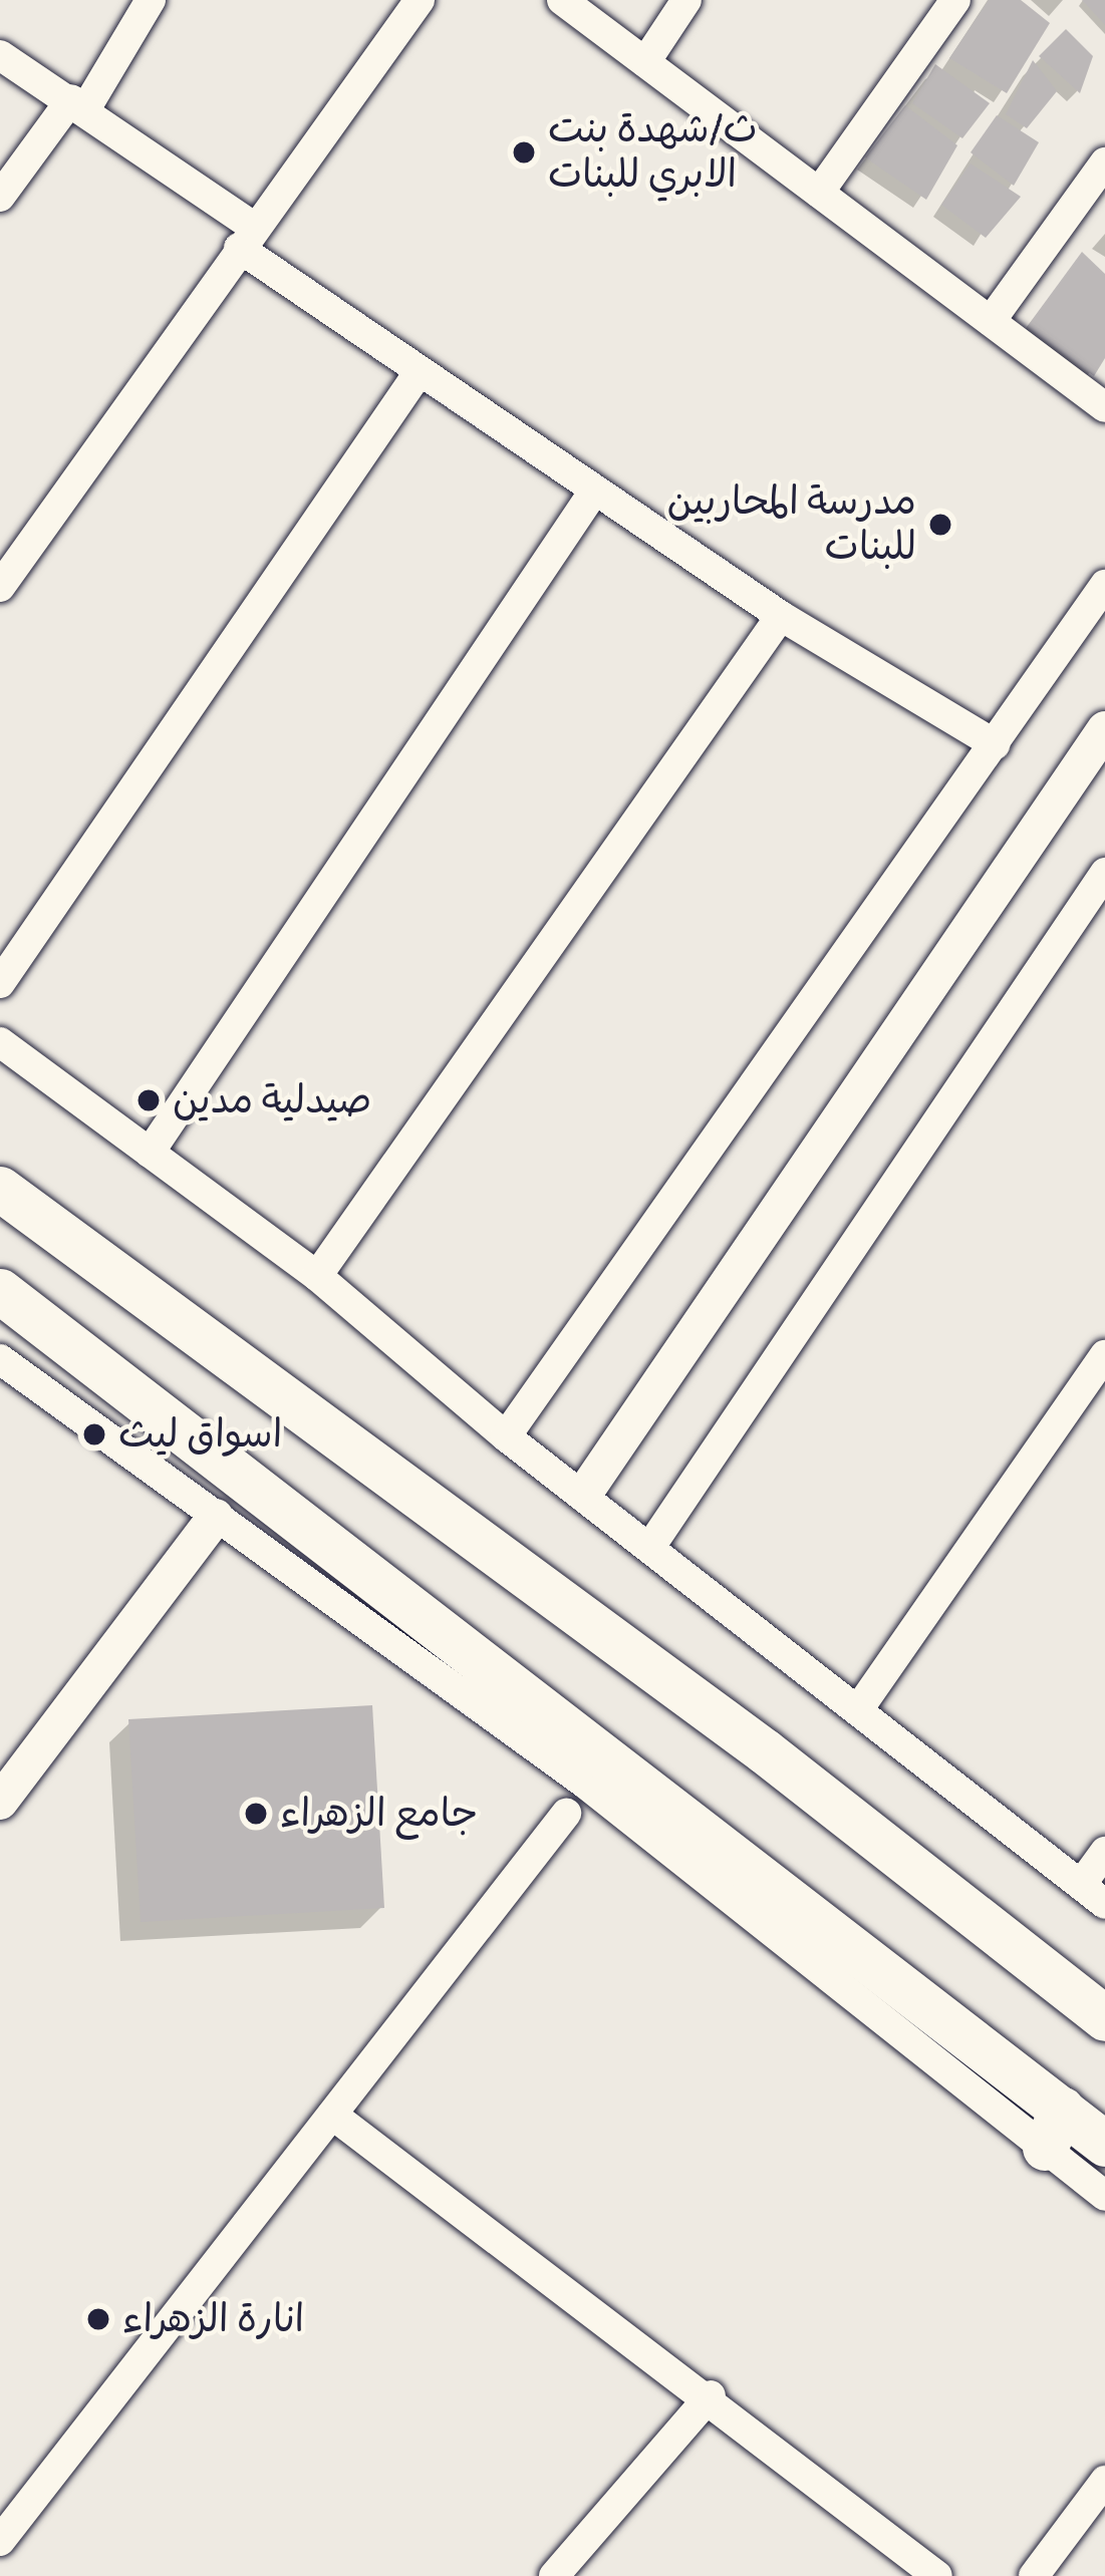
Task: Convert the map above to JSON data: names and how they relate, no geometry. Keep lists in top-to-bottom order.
{
  "places": [
    "ث/شهدة بنت الابري للبنات",
    "مدرسة المحاربين للبنات",
    "صيدلية مدين",
    "اسواق ليث",
    "جامع الزهراء",
    "انارة الزهراء"
  ]
}
